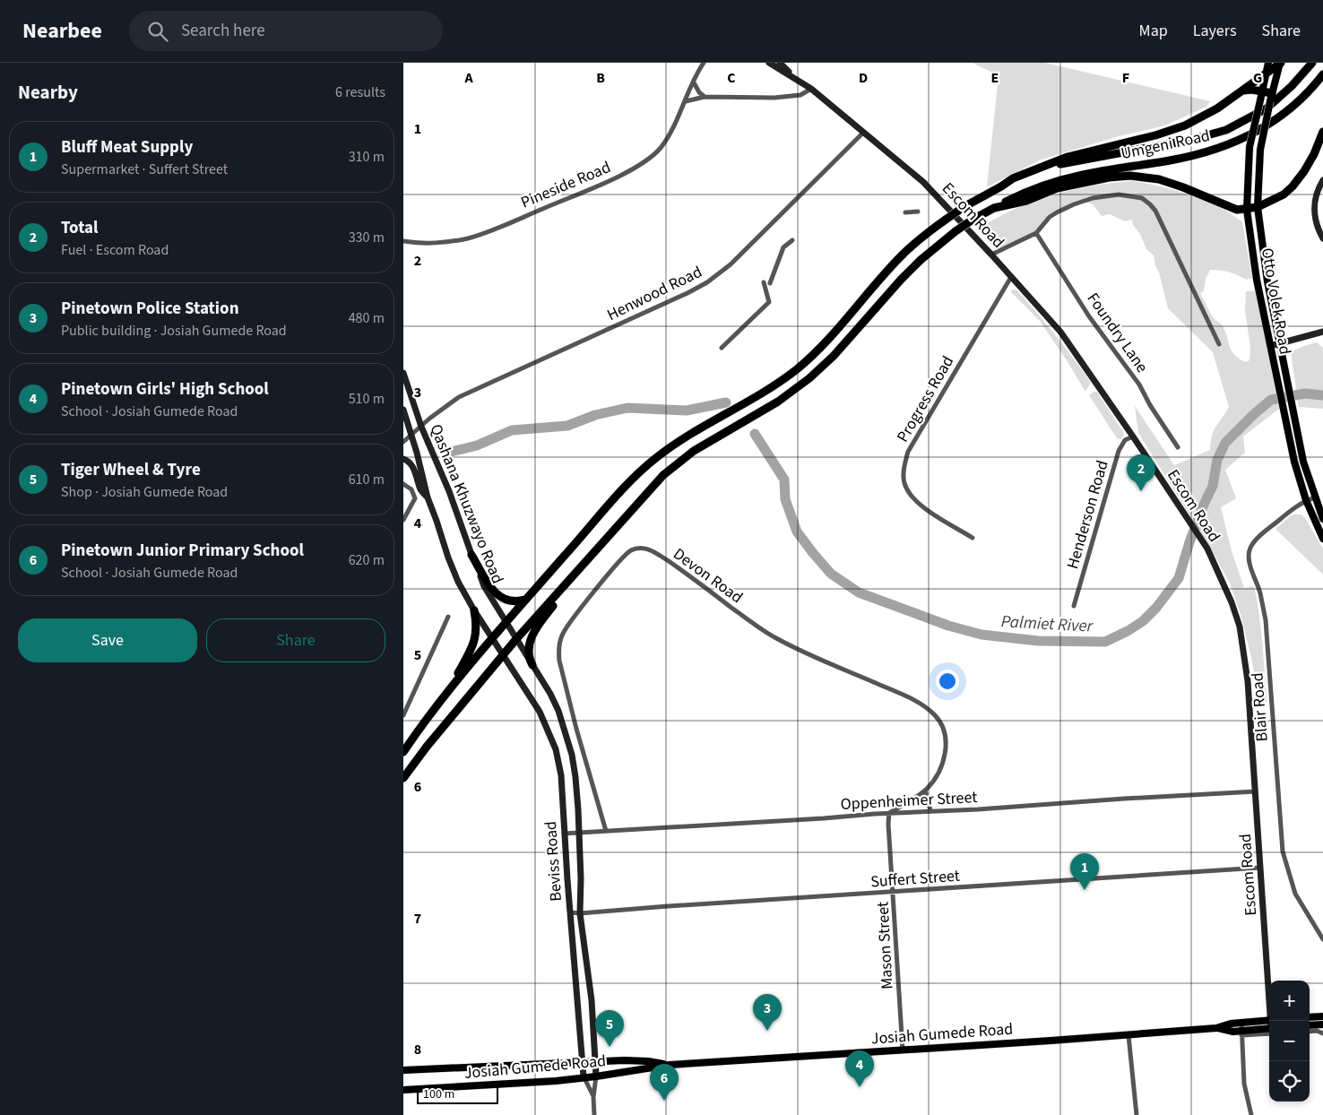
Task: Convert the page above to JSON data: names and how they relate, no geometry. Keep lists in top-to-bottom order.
{
  "streets": {
    "highway": ["Umgeni Road"],
    "main road": [
      "Escom Road",
      "Otto Volek Road",
      "Qashana Khuzwayo Road",
      "Beviss Road",
      "Josiah Gumede Road"
    ],
    "street": [
      "Pineside Road",
      "Henwood Road",
      "Foundry Lane",
      "Progress Road",
      "Henderson Road",
      "Devon Road",
      "Blair Road",
      "Oppenheimer Street",
      "Suffert Street",
      "Mason Street"
    ]
  },
  "crossings": [
    ["Escom Road", "Henwood Road"],
    ["Escom Road", "Progress Road"],
    ["Escom Road", "Henderson Road"],
    ["Escom Road", "Oppenheimer Street"],
    ["Escom Road", "Suffert Street"],
    ["Henwood Road", "Qashana Khuzwayo Road"],
    ["Otto Volek Road", "Blair Road"],
    ["Qashana Khuzwayo Road", "Beviss Road"],
    ["Devon Road", "Oppenheimer Street"],
    ["Devon Road", "Mason Street"],
    ["Oppenheimer Street", "Beviss Road"],
    ["Oppenheimer Street", "Mason Street"],
    ["Beviss Road", "Suffert Street"],
    ["Beviss Road", "Josiah Gumede Road"],
    ["Suffert Street", "Mason Street"],
    ["Mason Street", "Josiah Gumede Road"]
  ],
  "water": ["Palmiet River"],
  "scale_bar": "100 m",
  "page": {
    "header": "Nearbee",
    "search": "Search here",
    "nav": ["Map", "Layers", "Share"],
    "heading": ["Nearby", "6 results"],
    "list": [
      {
        "mark": "1",
        "name": "Bluff Meat Supply",
        "note": "Supermarket · Suffert Street",
        "value": "310 m"
      },
      {
        "mark": "2",
        "name": "Total",
        "note": "Fuel · Escom Road",
        "value": "330 m"
      },
      {
        "mark": "3",
        "name": "Pinetown Police Station",
        "note": "Public building · Josiah Gumede Road",
        "value": "480 m"
      },
      {
        "mark": "4",
        "name": "Pinetown Girls' High School",
        "note": "School · Josiah Gumede Road",
        "value": "510 m"
      },
      {
        "mark": "5",
        "name": "Tiger Wheel & Tyre",
        "note": "Shop · Josiah Gumede Road",
        "value": "610 m"
      },
      {
        "mark": "6",
        "name": "Pinetown Junior Primary School",
        "note": "School · Josiah Gumede Road",
        "value": "620 m"
      }
    ],
    "pins": [
      "2",
      "1",
      "3",
      "5",
      "4",
      "6"
    ],
    "buttons": ["Save", "Share"],
    "map_buttons": ["+", "−"],
    "scale": "100 m"
  },
  "grid": {
    "columns": [
      "A",
      "B",
      "C",
      "D",
      "E",
      "F",
      "G"
    ],
    "rows": [
      "1",
      "2",
      "3",
      "4",
      "5",
      "6",
      "7",
      "8"
    ]
  }
}
